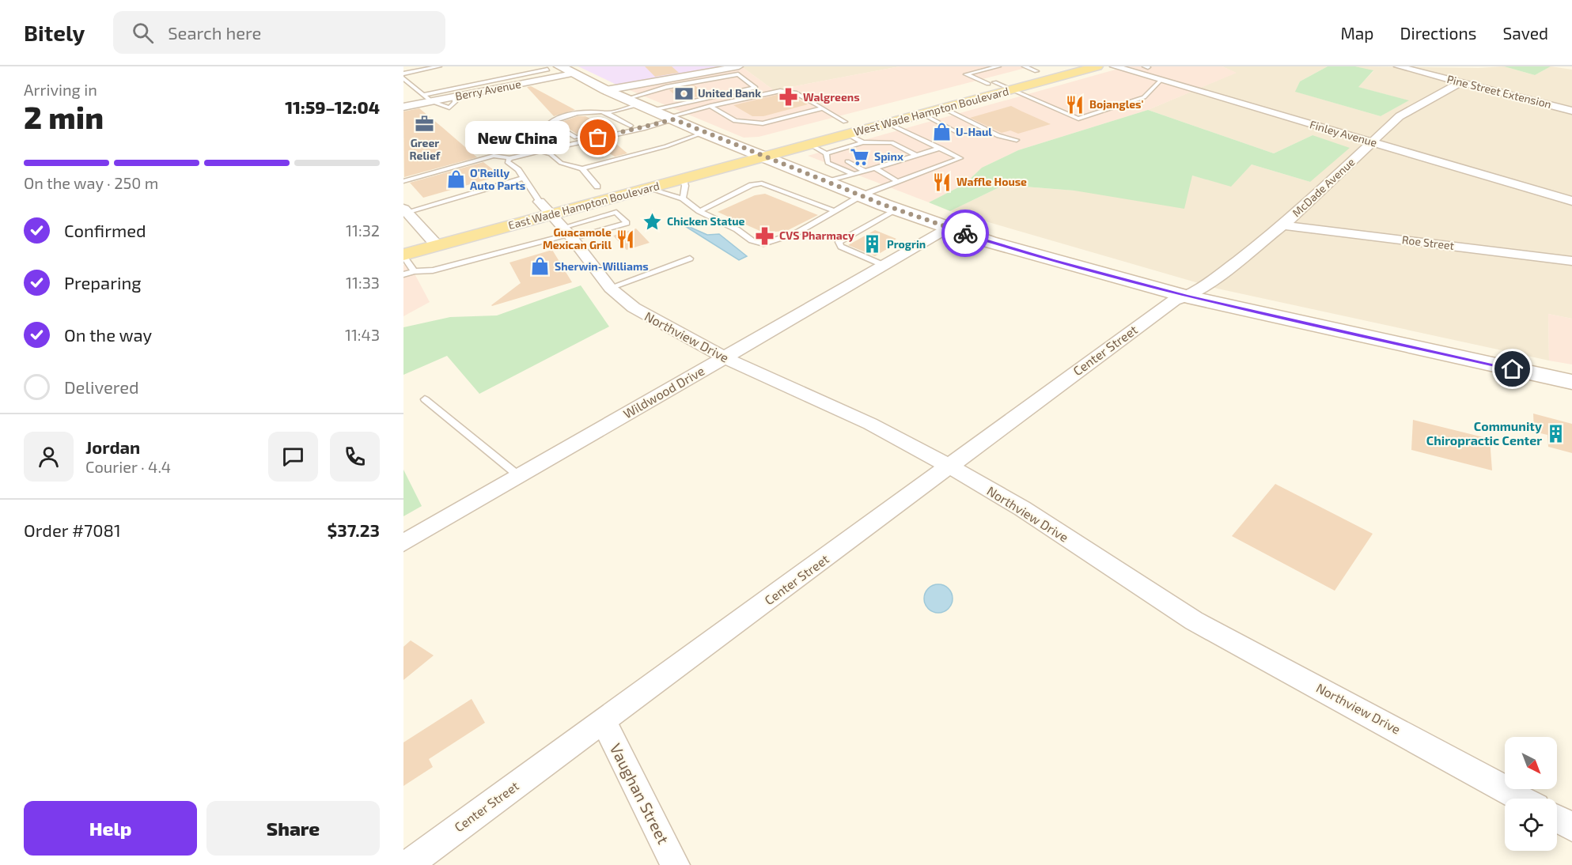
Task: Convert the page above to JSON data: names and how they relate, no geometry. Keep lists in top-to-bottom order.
{
  "streets": {
    "main road": ["West Wade Hampton Boulevard", "East Wade Hampton Boulevard"],
    "street": [
      "Berry Avenue",
      "Pine Street Extension",
      "Finley Avenue",
      "McDade Avenue",
      "Roe Street",
      "Northview Drive",
      "Center Street",
      "Wildwood Drive",
      "Vaughan Street"
    ]
  },
  "crossings": [
    ["Pine Street Extension", "McDade Avenue"],
    ["West Wade Hampton Boulevard", "East Wade Hampton Boulevard"],
    ["Finley Avenue", "McDade Avenue"],
    ["McDade Avenue", "Roe Street"],
    ["McDade Avenue", "Center Street"],
    ["East Wade Hampton Boulevard", "Northview Drive"],
    ["Northview Drive", "Center Street"],
    ["Northview Drive", "Wildwood Drive"],
    ["Center Street", "Vaughan Street"]
  ],
  "places": {
    "bank": ["United Bank"],
    "pharmacy": ["Walgreens", "CVS Pharmacy"],
    "restaurant": ["Bojangles'", "Waffle House", "Guacamole Mexican Grill"],
    "office": ["Greer Relief"],
    "shop": ["U-Haul", "O'Reilly Auto Parts", "Sherwin-Williams"],
    "other": ["New China"],
    "supermarket": ["Spinx"],
    "place": ["Chicken Statue"],
    "building": ["Progrin", "Community Chiropractic Center"]
  },
  "north": "bottom right",
  "page": {
    "header": "Bitely",
    "search": "Search here",
    "nav": ["Map", "Directions", "Saved"],
    "heading": ["2 min", "Arriving in", "11:59–12:04"],
    "panel": [
      "Jordan",
      "Courier · 4.4",
      "Order #7081",
      "$37.23"
    ],
    "bubble": "New China",
    "bar": "On the way · 250 m",
    "list": [
      ["Confirmed", "11:32"],
      ["Preparing", "11:33"],
      ["On the way", "11:43"],
      "Delivered"
    ],
    "buttons": ["Help", "Share"]
  }
}
